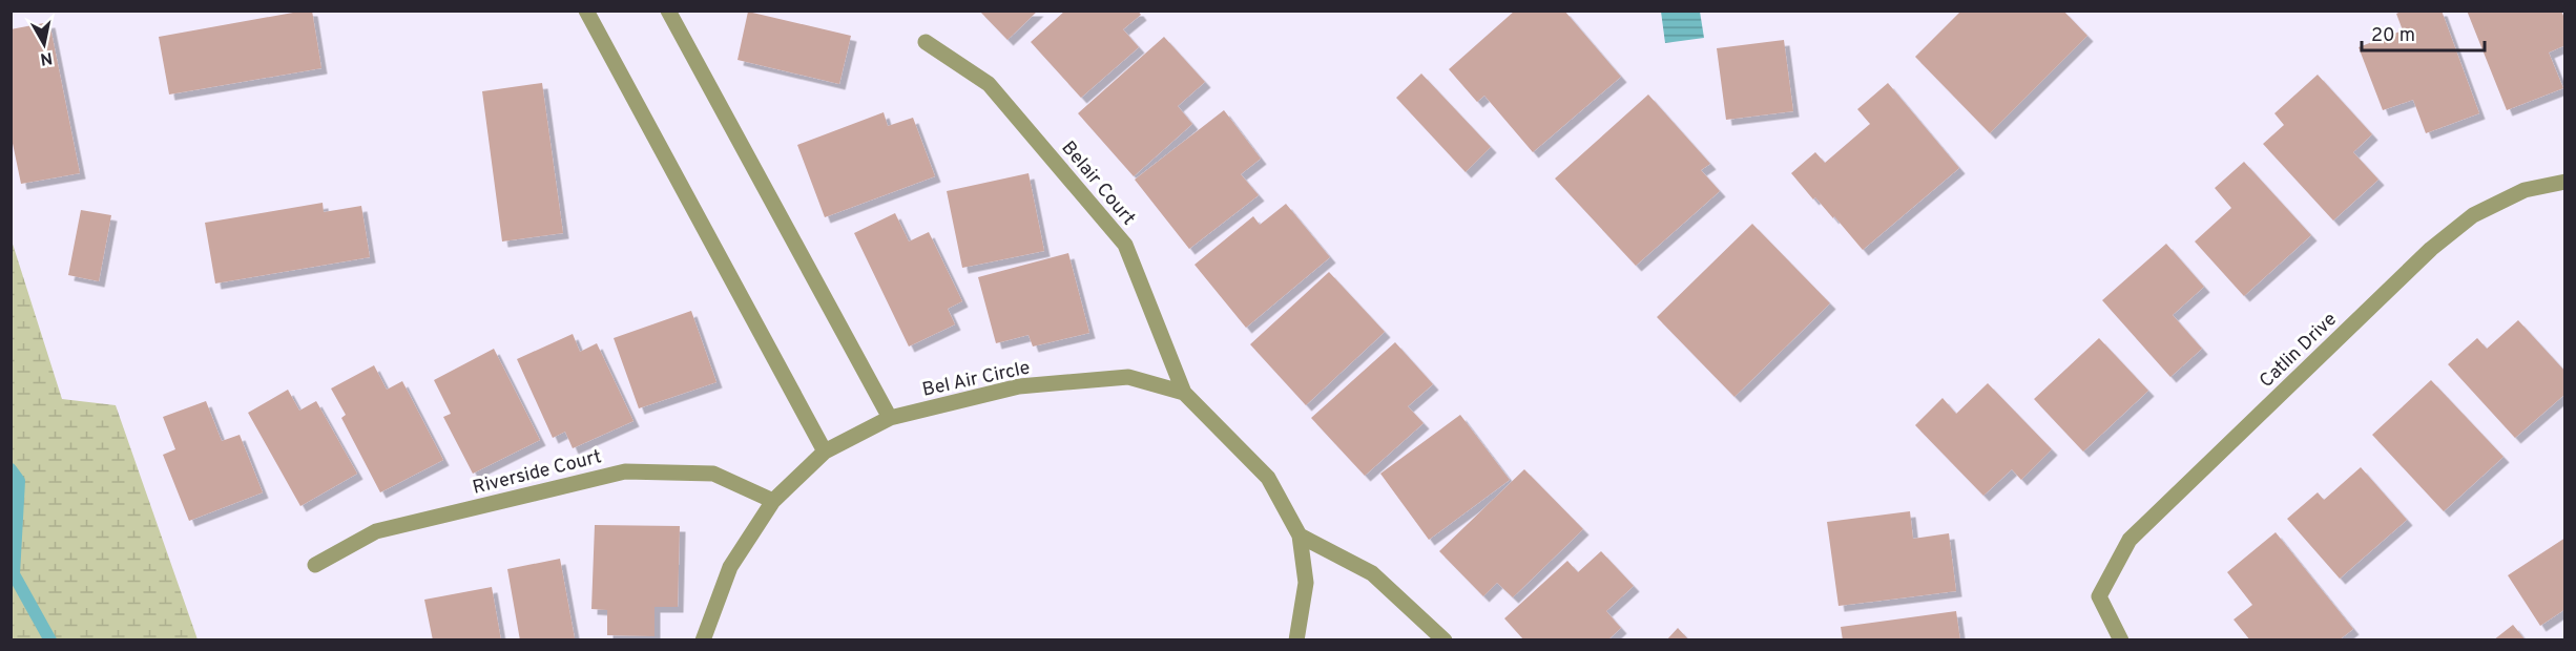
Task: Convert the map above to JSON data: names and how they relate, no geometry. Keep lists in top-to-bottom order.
{
  "streets": {
    "street": [
      "Belair Court",
      "Catlin Drive",
      "Bel Air Circle",
      "Riverside Court"
    ]
  },
  "crossings": [
    ["Belair Court", "Bel Air Circle"],
    ["Bel Air Circle", "Riverside Court"]
  ],
  "scale_bar": "20 m",
  "north": "bottom"
}
